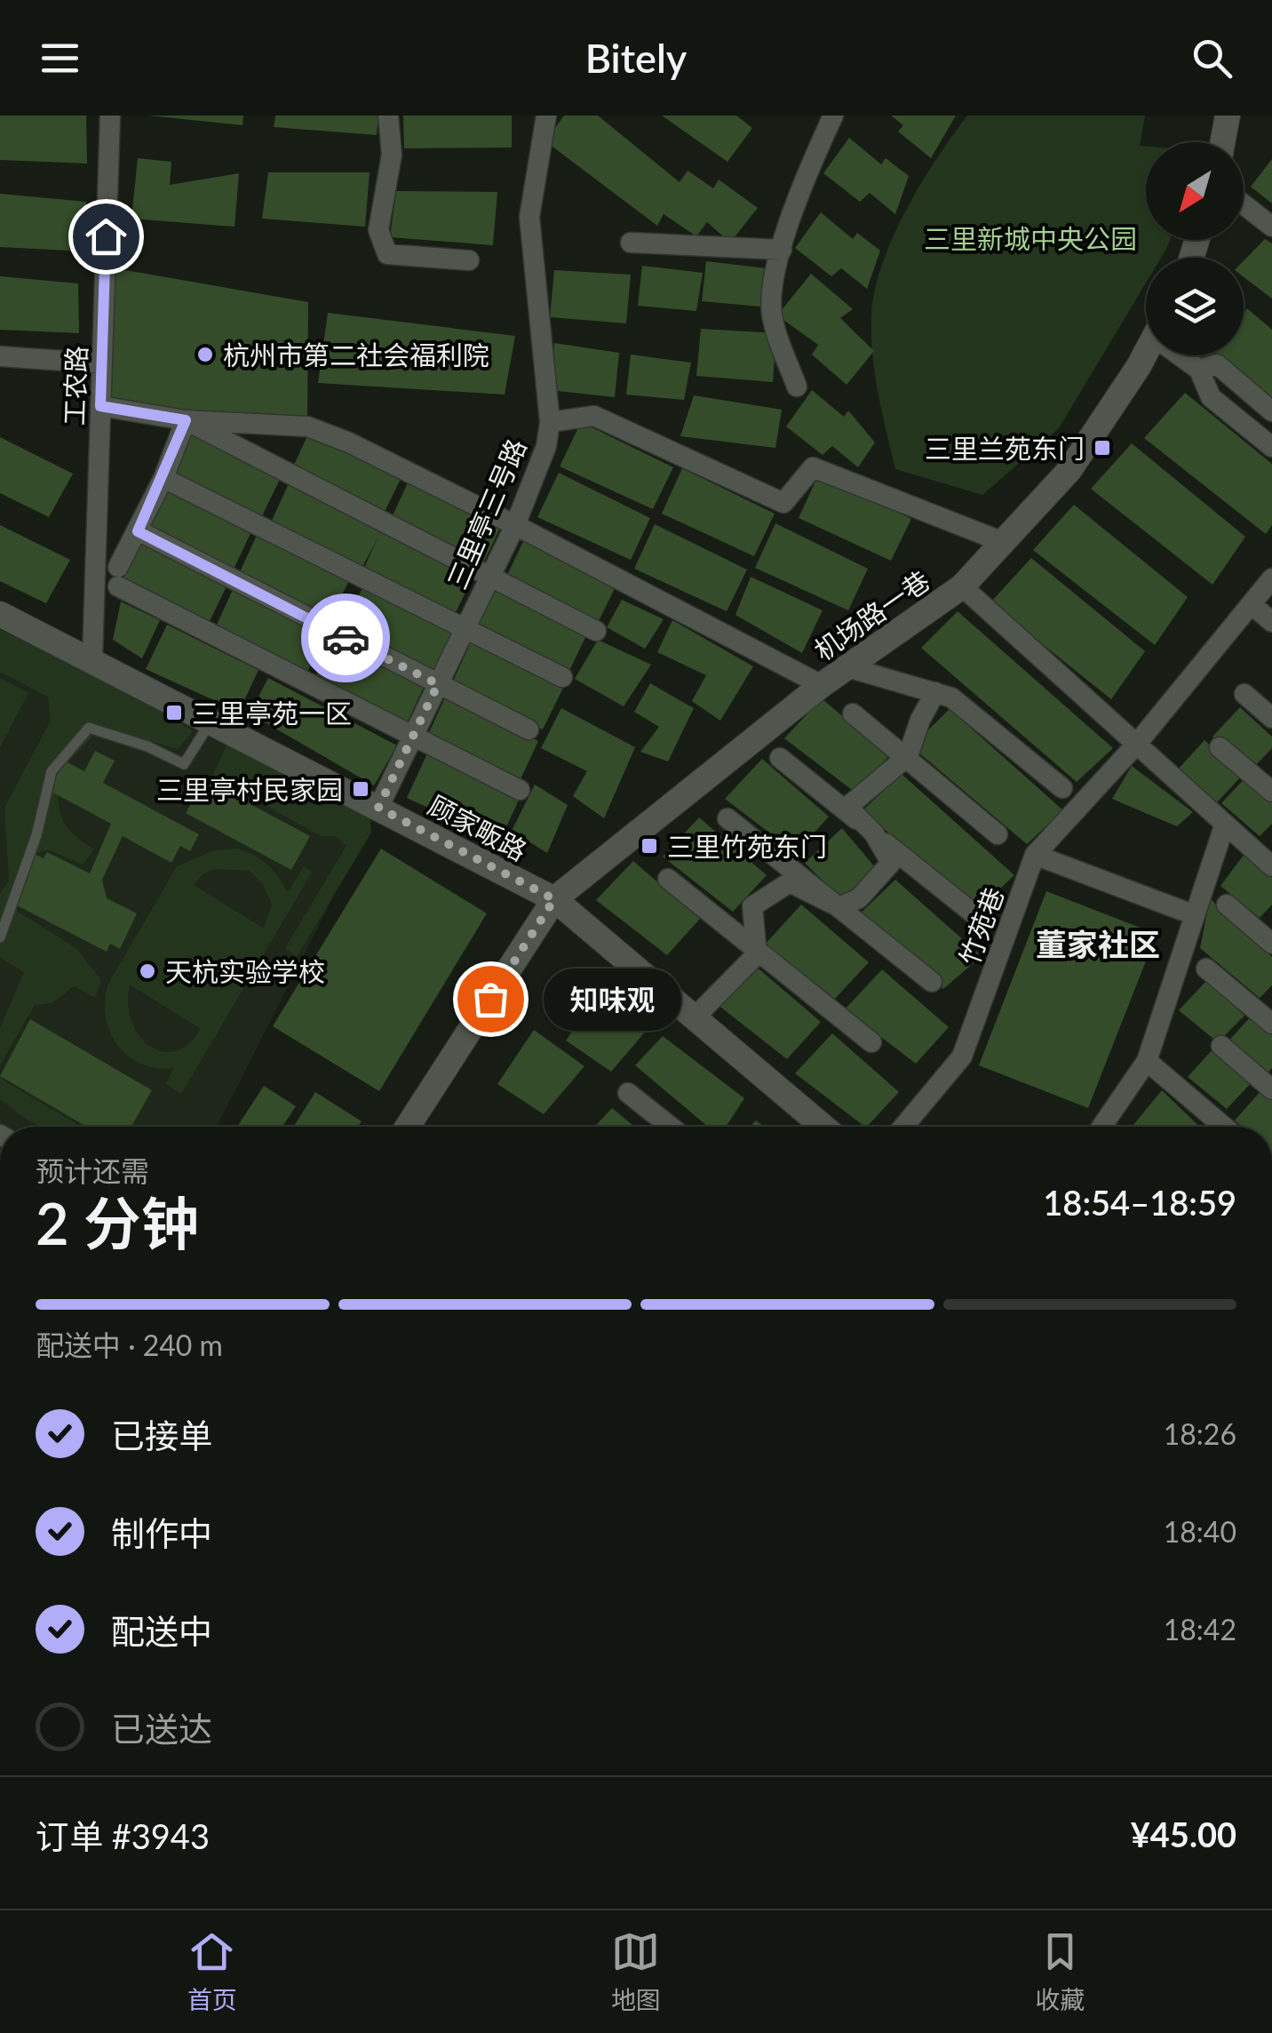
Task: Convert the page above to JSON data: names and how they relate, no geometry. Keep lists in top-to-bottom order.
{
  "streets": {
    "street": [
      "工农路",
      "三里亭三号路",
      "机场路一巷",
      "顾家畈路",
      "竹苑巷"
    ]
  },
  "crossings": [
    ["工农路", "顾家畈路"],
    ["三里亭三号路", "顾家畈路"],
    ["机场路一巷", "顾家畈路"]
  ],
  "districts": ["董家社区"],
  "parks": ["三里新城中央公园"],
  "places": {
    "other": ["杭州市第二社会福利院", "天杭实验学校", "知味观"],
    "transit": [
      "三里兰苑东门",
      "三里亭苑一区",
      "三里亭村民家园",
      "三里竹苑东门"
    ]
  },
  "north": "bottom left",
  "page": {
    "header": "Bitely",
    "bubble": "知味观",
    "heading": ["2 分钟", "预计还需", "18:54–18:59"],
    "panel": ["订单 #3943", "¥45.00"],
    "bar": "配送中 · 240 m",
    "list": [
      ["已接单", "18:26"],
      ["制作中", "18:40"],
      ["配送中", "18:42"],
      "已送达"
    ],
    "tabs": ["首页", "地图", "收藏"]
  }
}
